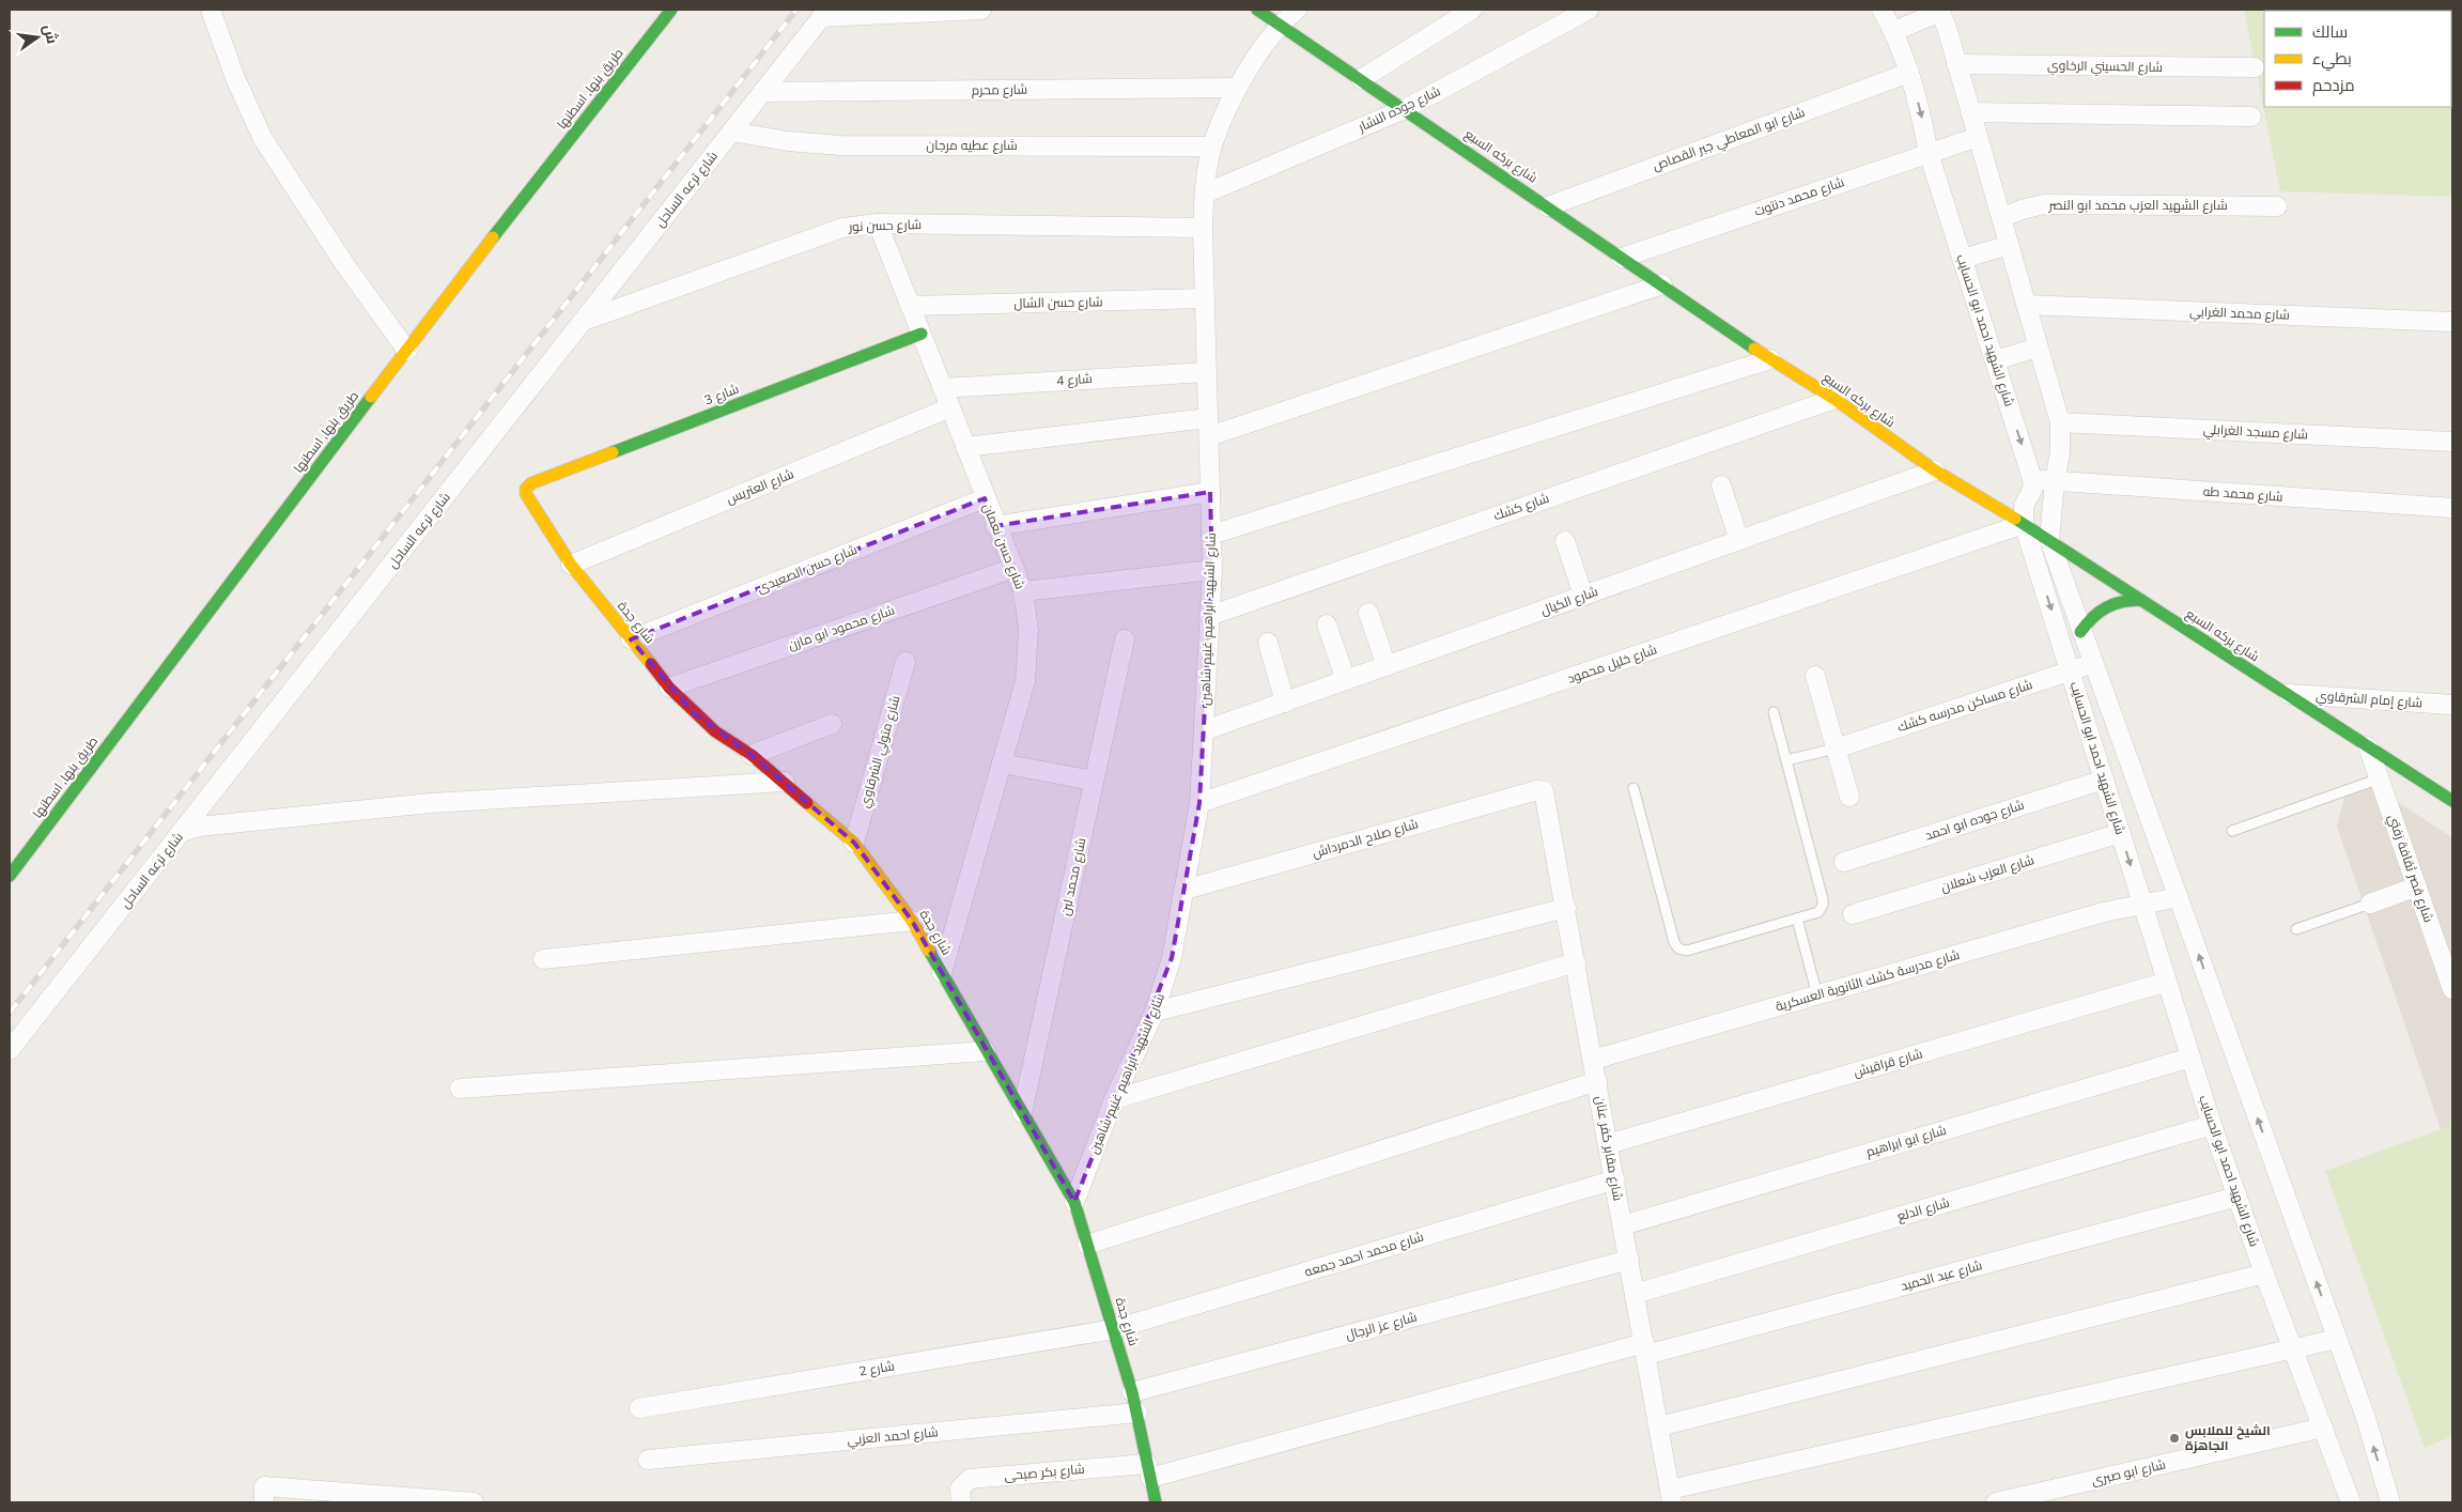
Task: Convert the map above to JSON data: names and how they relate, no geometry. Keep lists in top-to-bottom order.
{
  "streets": {
    "main road": [
      "طريق بنها, اسطنها",
      "شارع بركه السبع",
      "شارع 3",
      "شارع جدة"
    ],
    "street": [
      "شارع الحسيني الرخاوي",
      "شارع محرم",
      "شارع جوده النشار",
      "شارع ابو المعاطي جبر القصاص",
      "شارع عطيه مرجان",
      "شارع ترعه الساحل",
      "شارع محمد دنتوت",
      "شارع الشهيد العزب محمد ابو النصر",
      "شارع حسن نور",
      "شارع حسن الشال",
      "شارع محمد الغرابي",
      "شارع الشهيد احمد ابو الحسايب",
      "شارع 4",
      "شارع مسجد الغرابلي",
      "شارع العتريس",
      "شارع محمد طه",
      "شارع كشك",
      "شارع حسن نعمان",
      "شارع حسن الصعيدى",
      "شارع الكيال",
      "شارع الشهيد ابراهيم غنيم شاهين",
      "شارع محمود ابو مازن",
      "شارع خليل محمود",
      "شارع إمام الشرقاوي",
      "شارع مساكن مدرسه كشك",
      "شارع متولي الشرقاوي",
      "شارع جوده ابو احمد",
      "شارع صلاح الدمرداش",
      "شارع قصر ثقافة زفتي",
      "شارع العزب شعلان",
      "شارع محمد لبن",
      "شارع مدرسة كشك الثانوية العسكرية",
      "شارع قراقيش",
      "شارع ابو ابراهيم",
      "شارع مقابر كفر عنان",
      "شارع الدلع",
      "شارع محمد احمد جمعه",
      "شارع عبد الحميد",
      "شارع عز الرجال",
      "شارع 2",
      "شارع احمد العزبي",
      "شارع بكر صبحى",
      "شارع ابو صبرى"
    ]
  },
  "crossings": [
    ["شارع الحسيني الرخاوي", "شارع الشهيد احمد ابو الحسايب"],
    ["شارع محرم", "شارع ترعه الساحل"],
    ["شارع محرم", "شارع الشهيد ابراهيم غنيم شاهين"],
    ["شارع جوده النشار", "شارع بركه السبع"],
    ["شارع جوده النشار", "شارع الشهيد ابراهيم غنيم شاهين"],
    ["شارع ابو المعاطي جبر القصاص", "شارع بركه السبع"],
    ["شارع ابو المعاطي جبر القصاص", "شارع الشهيد احمد ابو الحسايب"],
    ["شارع عطيه مرجان", "شارع ترعه الساحل"],
    ["شارع عطيه مرجان", "شارع الشهيد ابراهيم غنيم شاهين"],
    ["شارع بركه السبع", "شارع محمد دنتوت"],
    ["شارع بركه السبع", "شارع الشهيد احمد ابو الحسايب"],
    ["شارع بركه السبع", "شارع كشك"],
    ["شارع بركه السبع", "شارع الكيال"],
    ["شارع بركه السبع", "شارع الشهيد ابراهيم غنيم شاهين"],
    ["شارع بركه السبع", "شارع خليل محمود"],
    ["شارع بركه السبع", "شارع إمام الشرقاوي"],
    ["شارع بركه السبع", "شارع قصر ثقافة زفتي"],
    ["شارع ترعه الساحل", "شارع حسن نور"],
    ["شارع محمد دنتوت", "شارع الشهيد احمد ابو الحسايب"],
    ["شارع الشهيد العزب محمد ابو النصر", "شارع الشهيد احمد ابو الحسايب"],
    ["شارع حسن نور", "شارع حسن نعمان"],
    ["شارع حسن نور", "شارع الشهيد ابراهيم غنيم شاهين"],
    ["شارع حسن الشال", "شارع حسن نعمان"],
    ["شارع حسن الشال", "شارع الشهيد ابراهيم غنيم شاهين"],
    ["شارع محمد الغرابي", "شارع الشهيد احمد ابو الحسايب"],
    ["شارع الشهيد احمد ابو الحسايب", "شارع مسجد الغرابلي"],
    ["شارع الشهيد احمد ابو الحسايب", "شارع محمد طه"],
    ["شارع الشهيد احمد ابو الحسايب", "شارع خليل محمود"],
    ["شارع الشهيد احمد ابو الحسايب", "شارع مساكن مدرسه كشك"],
    ["شارع الشهيد احمد ابو الحسايب", "شارع جوده ابو احمد"],
    ["شارع الشهيد احمد ابو الحسايب", "شارع العزب شعلان"],
    ["شارع الشهيد احمد ابو الحسايب", "شارع مدرسة كشك الثانوية العسكرية"],
    ["شارع الشهيد احمد ابو الحسايب", "شارع قراقيش"],
    ["شارع الشهيد احمد ابو الحسايب", "شارع ابو ابراهيم"],
    ["شارع الشهيد احمد ابو الحسايب", "شارع الدلع"],
    ["شارع الشهيد احمد ابو الحسايب", "شارع عبد الحميد"],
    ["شارع الشهيد احمد ابو الحسايب", "شارع ابو صبرى"],
    ["شارع 4", "شارع حسن نعمان"],
    ["شارع 4", "شارع الشهيد ابراهيم غنيم شاهين"],
    ["شارع 3", "شارع حسن نعمان"],
    ["شارع 3", "شارع جدة"],
    ["شارع العتريس", "شارع حسن نعمان"],
    ["شارع العتريس", "شارع جدة"],
    ["شارع كشك", "شارع الشهيد ابراهيم غنيم شاهين"],
    ["شارع حسن نعمان", "شارع حسن الصعيدى"],
    ["شارع حسن نعمان", "شارع جدة"],
    ["شارع حسن نعمان", "شارع محمود ابو مازن"],
    ["شارع حسن الصعيدى", "شارع جدة"],
    ["شارع الكيال", "شارع الشهيد ابراهيم غنيم شاهين"],
    ["شارع الشهيد ابراهيم غنيم شاهين", "شارع جدة"],
    ["شارع الشهيد ابراهيم غنيم شاهين", "شارع خليل محمود"],
    ["شارع الشهيد ابراهيم غنيم شاهين", "شارع صلاح الدمرداش"],
    ["شارع جدة", "شارع محمود ابو مازن"],
    ["شارع جدة", "شارع متولي الشرقاوي"],
    ["شارع جدة", "شارع محمد لبن"],
    ["شارع جدة", "شارع محمد احمد جمعه"],
    ["شارع جدة", "شارع عبد الحميد"],
    ["شارع جدة", "شارع عز الرجال"],
    ["شارع جدة", "شارع 2"],
    ["شارع جدة", "شارع احمد العزبي"],
    ["شارع جدة", "شارع بكر صبحى"],
    ["شارع صلاح الدمرداش", "شارع مقابر كفر عنان"],
    ["شارع مدرسة كشك الثانوية العسكرية", "شارع مقابر كفر عنان"],
    ["شارع قراقيش", "شارع مقابر كفر عنان"],
    ["شارع ابو ابراهيم", "شارع مقابر كفر عنان"],
    ["شارع مقابر كفر عنان", "شارع الدلع"],
    ["شارع مقابر كفر عنان", "شارع محمد احمد جمعه"],
    ["شارع مقابر كفر عنان", "شارع عبد الحميد"],
    ["شارع مقابر كفر عنان", "شارع عز الرجال"],
    ["شارع محمد احمد جمعه", "شارع 2"],
    ["شارع عبد الحميد", "شارع بكر صبحى"]
  ],
  "places": ["الشيخ للملابس الجاهزة"],
  "legend": ["سالك", "بطيء", "مزدحم"],
  "north": "right"
}
